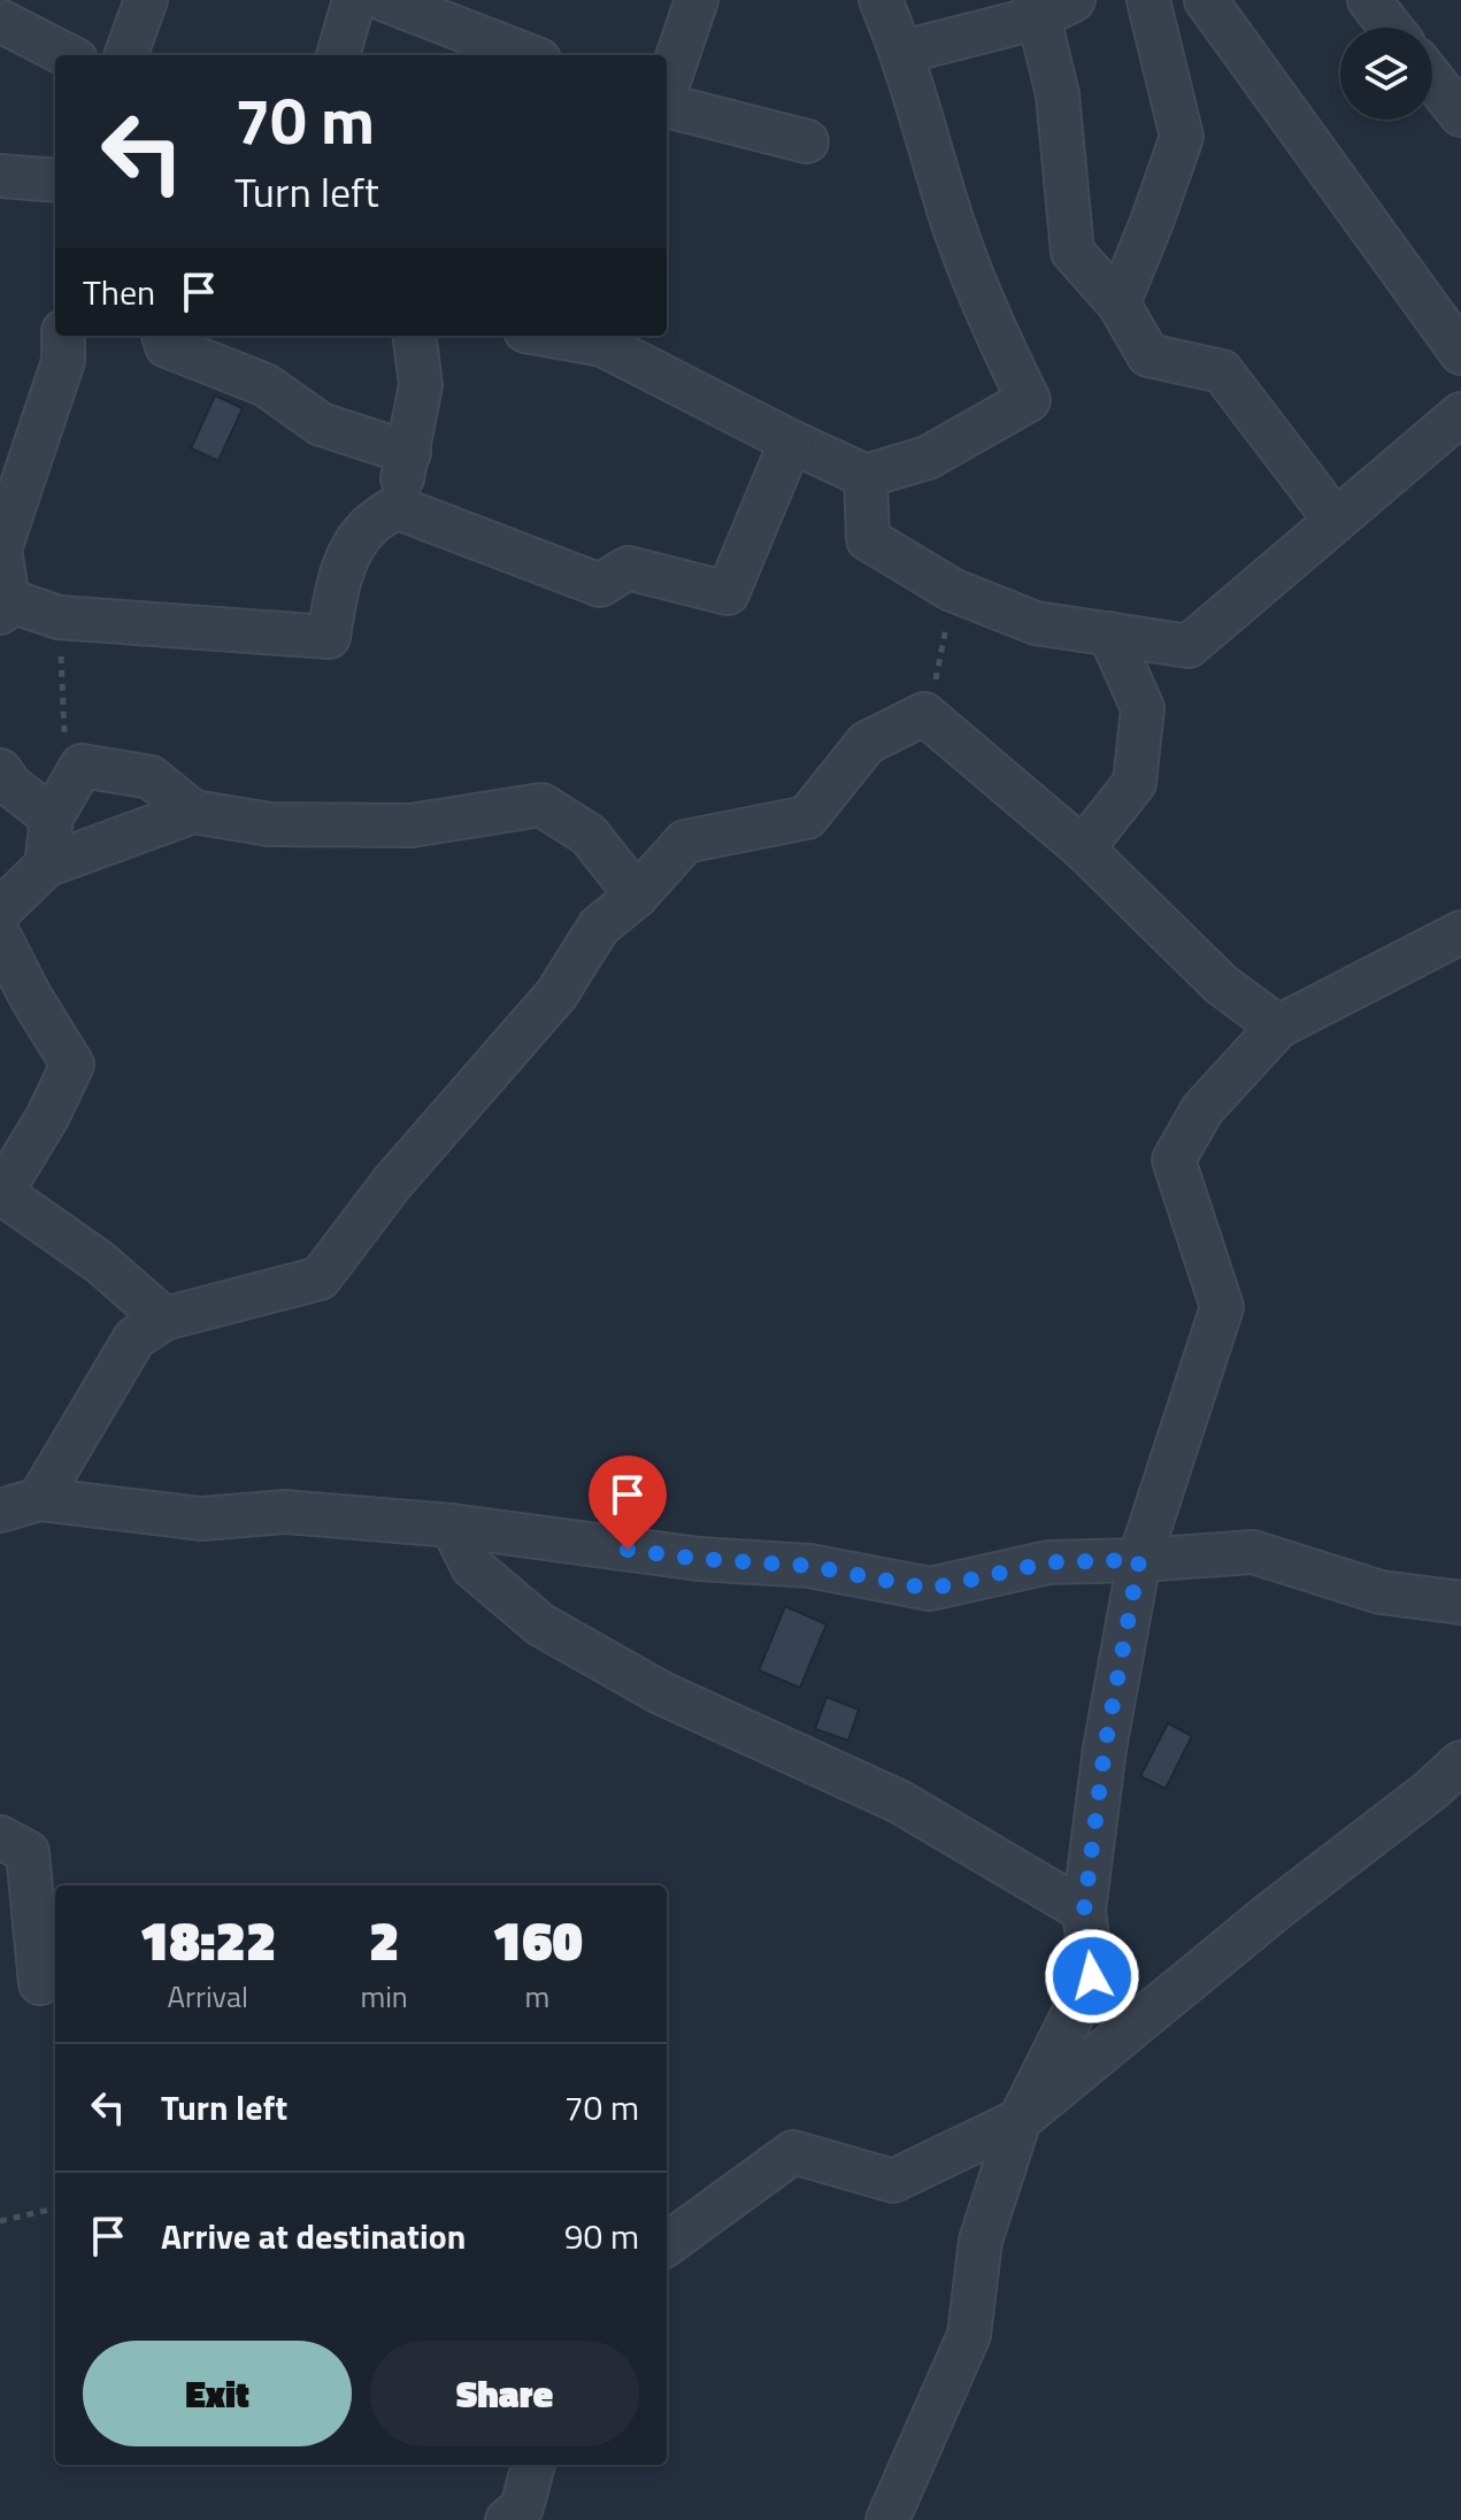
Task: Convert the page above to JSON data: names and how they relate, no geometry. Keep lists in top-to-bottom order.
{
  "page": {
    "turn": ["70 m", "Turn left"],
    "then": "Then",
    "eta": [
      "18:22",
      "Arrival",
      "2",
      "min",
      "160",
      "m"
    ],
    "list": [
      {
        "name": "Turn left",
        "value": "70 m"
      },
      {
        "name": "Arrive at destination",
        "value": "90 m"
      }
    ],
    "buttons": ["Exit", "Share"]
  }
}
